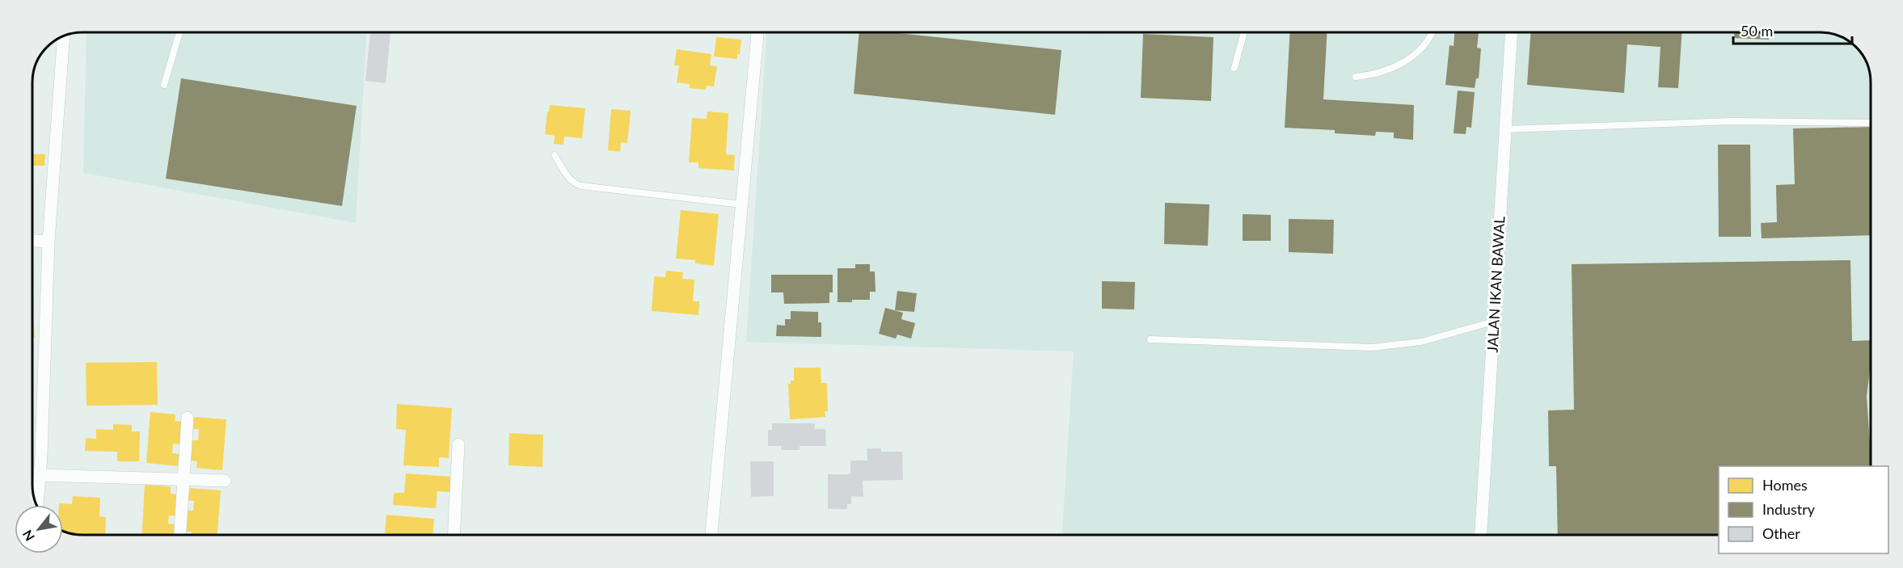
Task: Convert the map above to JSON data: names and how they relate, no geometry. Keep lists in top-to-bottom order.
{
  "streets": {
    "street": ["JALAN IKAN BAWAL"]
  },
  "legend": ["Homes", "Industry", "Other"],
  "scale_bar": "50 m",
  "north": "bottom left"
}
